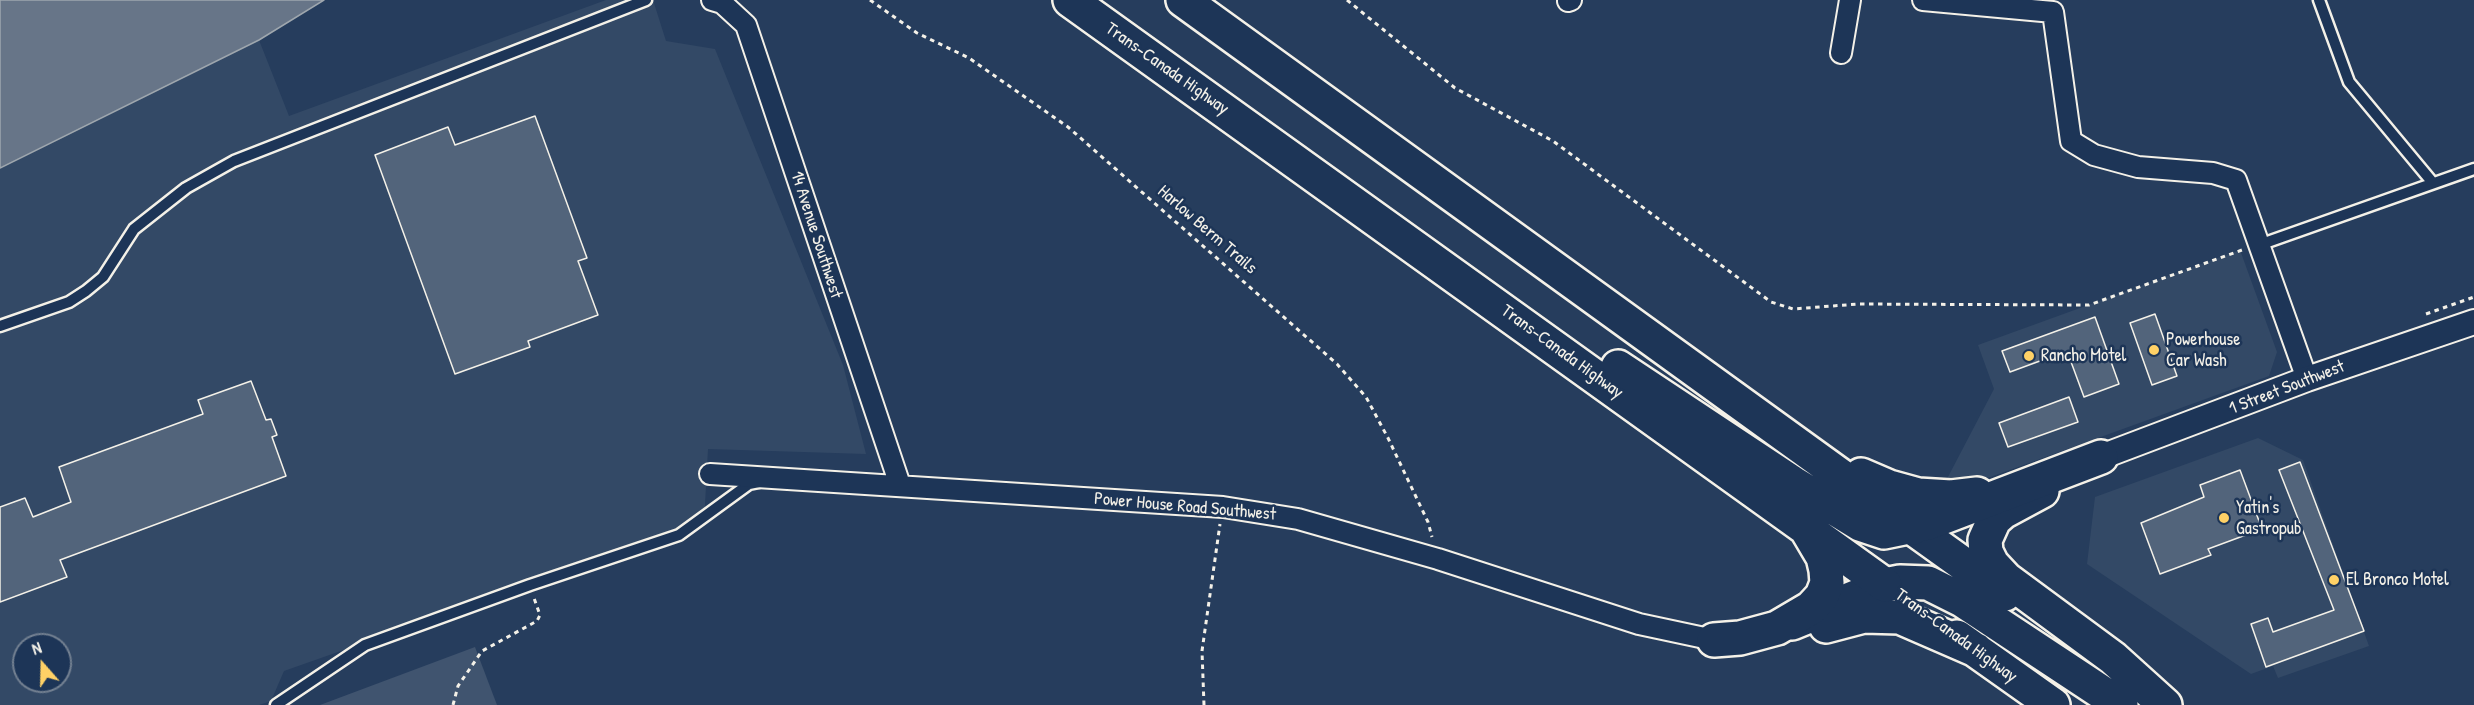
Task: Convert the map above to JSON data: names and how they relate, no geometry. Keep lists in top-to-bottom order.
{
  "streets": {
    "highway": ["Trans-Canada Highway"],
    "street": ["14 Avenue Southwest", "1 Street Southwest", "Power House Road Southwest"],
    "path": ["Harlow Berm Trails"]
  },
  "crossings": [
    ["Harlow Berm Trails", "Power House Road Southwest"],
    ["14 Avenue Southwest", "Power House Road Southwest"]
  ],
  "places": [
    "Powerhouse Car Wash",
    "Rancho Motel",
    "Yatin's Gastropub",
    "El Bronco Motel"
  ],
  "north": "top"
}
